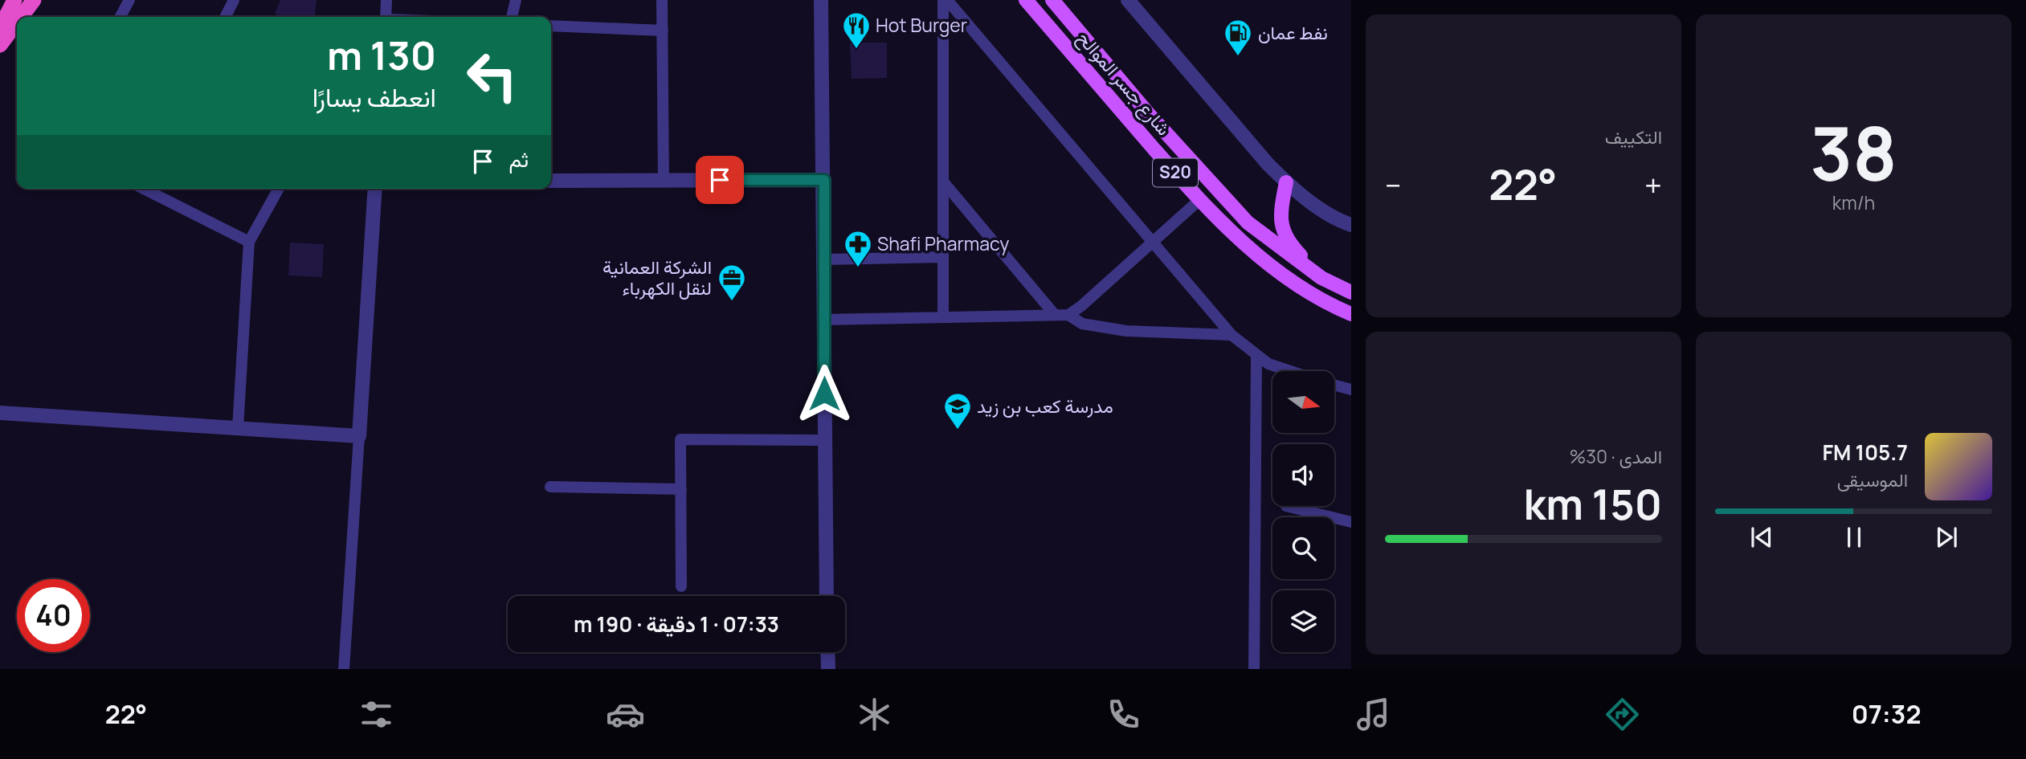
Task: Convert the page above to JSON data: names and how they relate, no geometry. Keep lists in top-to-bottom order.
{
  "streets": {
    "main road": ["شارع جسر الموالح", "S20"]
  },
  "places": {
    "restaurant": ["Hot Burger"],
    "fuel station": ["نفط عمان"],
    "pharmacy": ["Shafi Pharmacy"],
    "office": ["الشرکة العمانیة لنقل الکهرباء"],
    "school or university": ["مدرسة كعب بن زيد"]
  },
  "north": "right",
  "page": {
    "tile": [
      ["38", "km/h"],
      "التكييف",
      ["المدى · 30%", "150 km"]
    ],
    "turn": ["130 m", "انعطف يسارًا"],
    "then": "ثم",
    "heat": ["−", "22°", "+"],
    "song": ["105.7 FM", "الموسيقى"],
    "limit": "40",
    "trip": "07:33 · 1 دقيقة · 190 m",
    "tabs": ["07:32", "22°"]
  }
}
